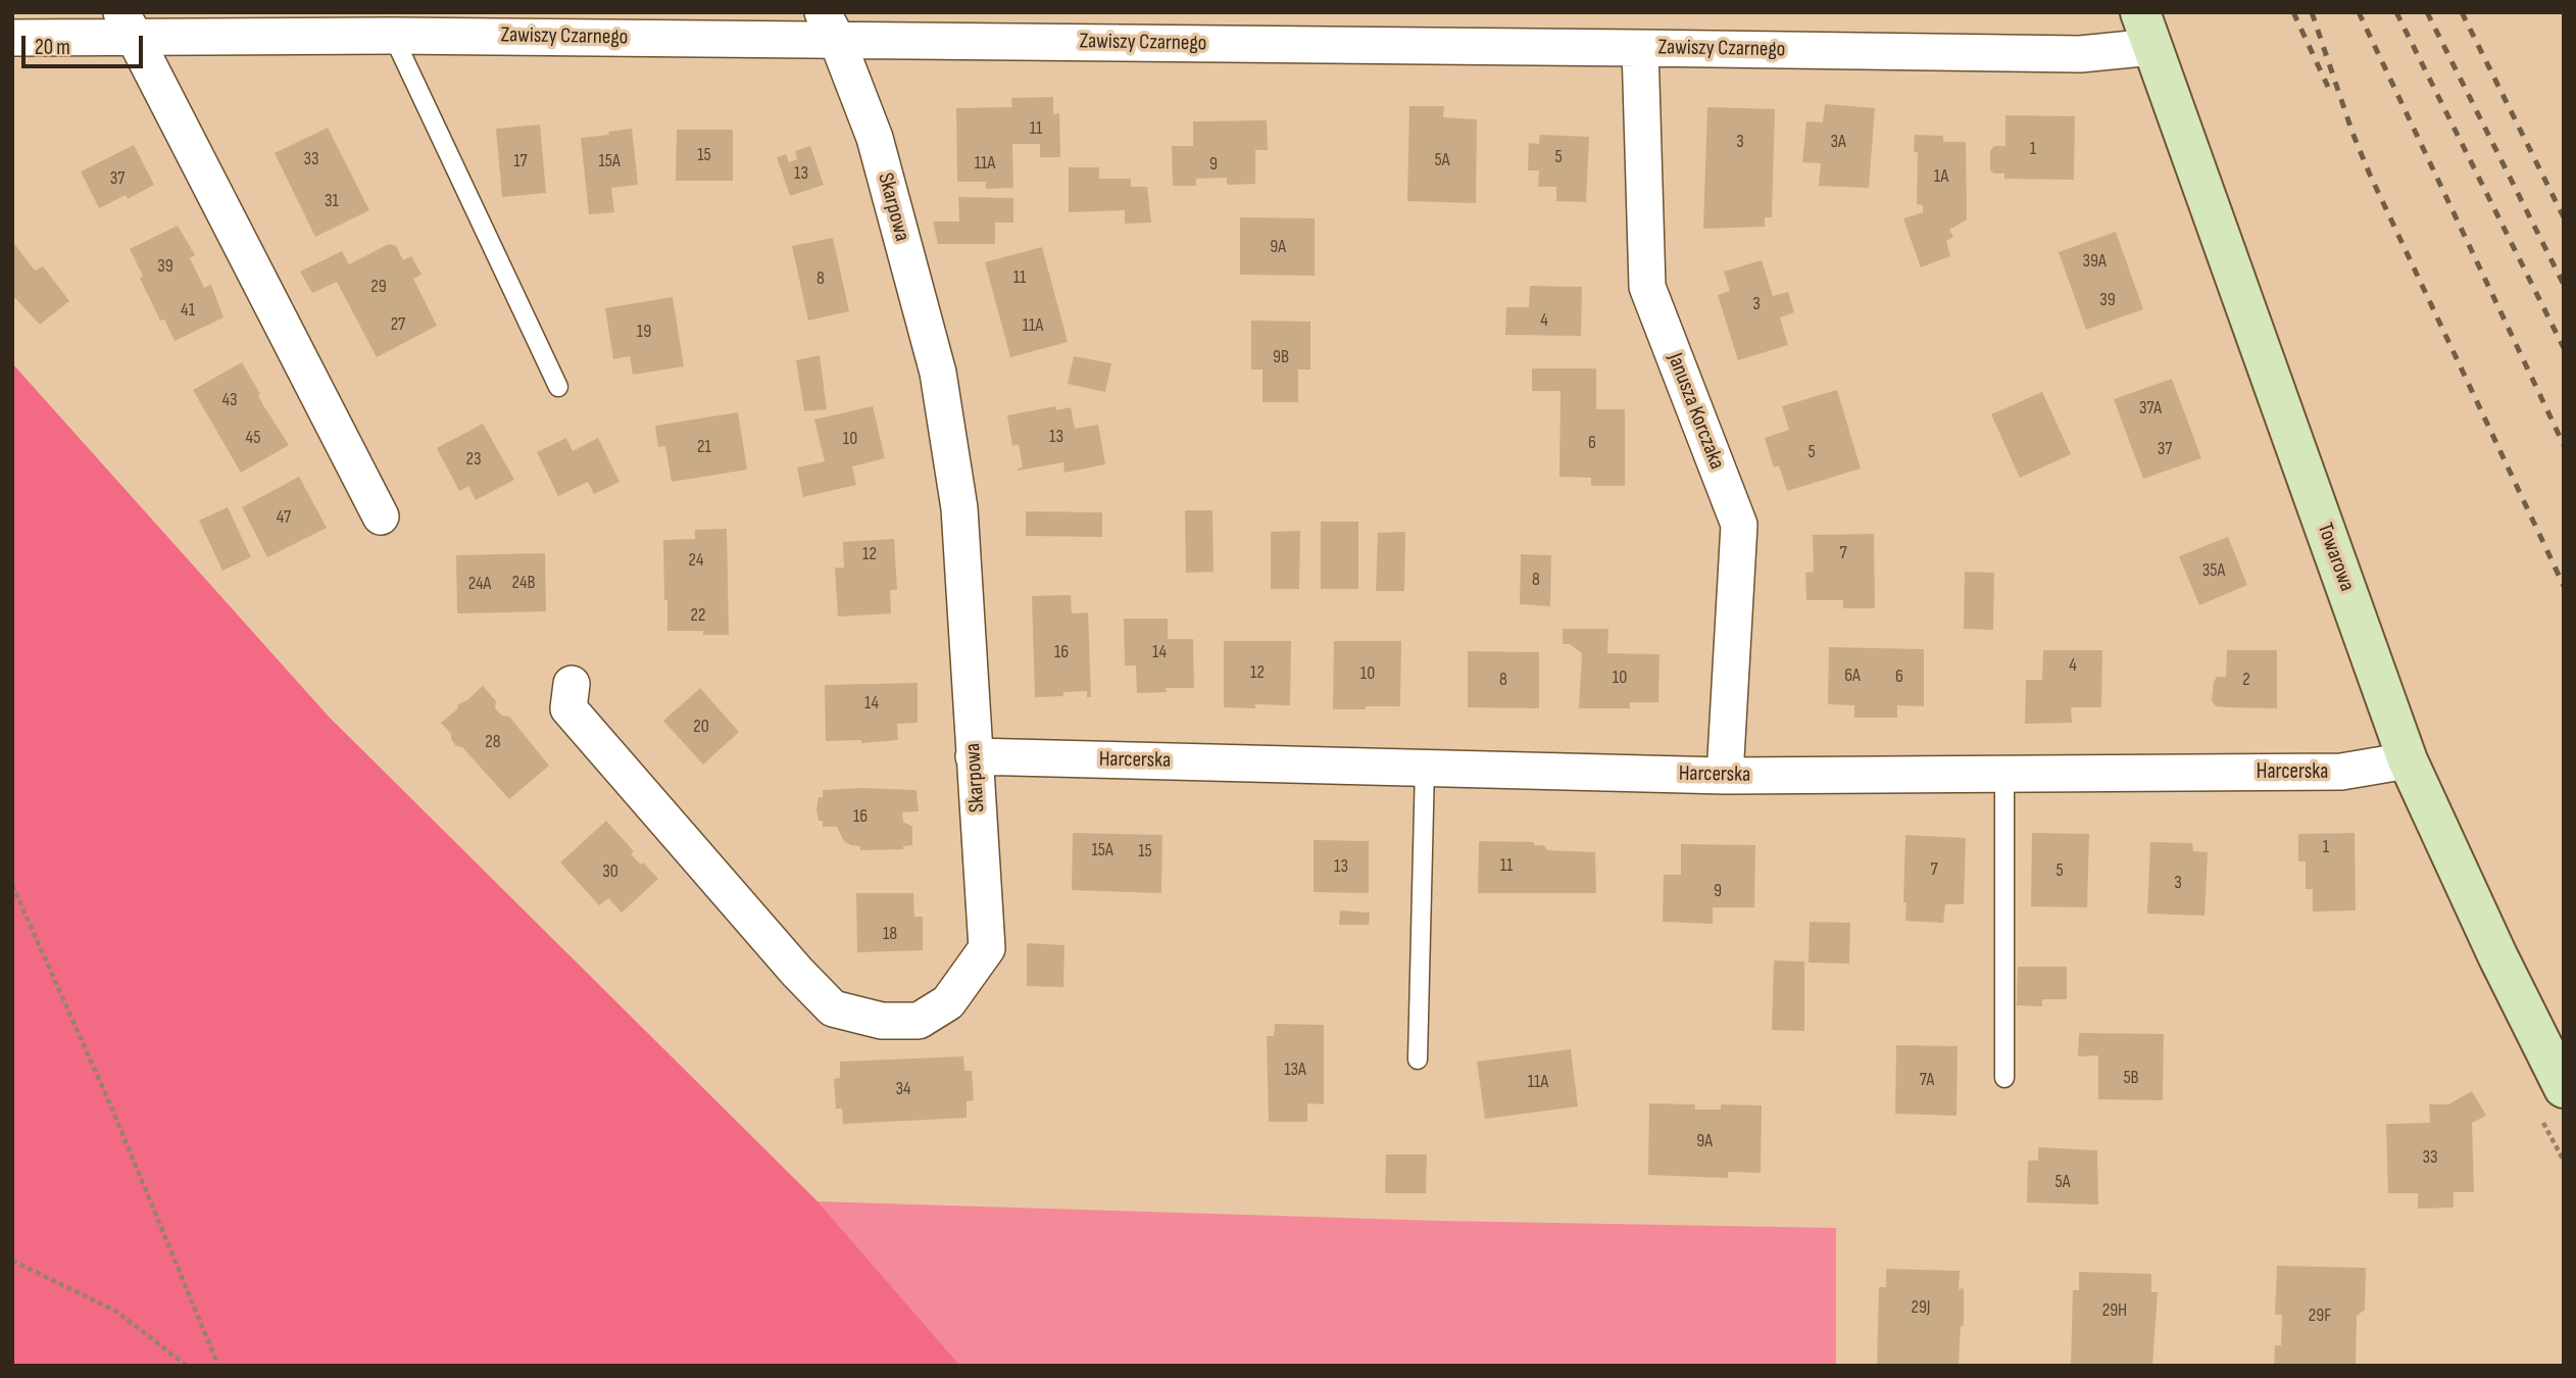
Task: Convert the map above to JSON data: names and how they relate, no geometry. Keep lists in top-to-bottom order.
{
  "streets": {
    "street": [
      "Zawiszy Czarnego",
      "Skarpowa",
      "Janusza Korczaka",
      "Towarowa",
      "Harcerska"
    ]
  },
  "crossings": [
    ["Zawiszy Czarnego", "Skarpowa"],
    ["Zawiszy Czarnego", "Janusza Korczaka"],
    ["Zawiszy Czarnego", "Towarowa"],
    ["Skarpowa", "Harcerska"],
    ["Janusza Korczaka", "Harcerska"],
    ["Towarowa", "Harcerska"]
  ],
  "house_numbers": [
    "11",
    "3",
    "3A",
    "1",
    "15",
    "5",
    "33",
    "5A",
    "17",
    "15A",
    "11A",
    "9",
    "13",
    "1A",
    "37",
    "31",
    "9A",
    "39A",
    "39",
    "11",
    "8",
    "29",
    "39",
    "3",
    "41",
    "4",
    "27",
    "11A",
    "19",
    "9B",
    "43",
    "37A",
    "13",
    "45",
    "10",
    "6",
    "21",
    "37",
    "5",
    "23",
    "47",
    "7",
    "12",
    "24",
    "35A",
    "8",
    "24B",
    "24A",
    "22",
    "16",
    "14",
    "4",
    "12",
    "10",
    "6A",
    "6",
    "10",
    "8",
    "2",
    "14",
    "20",
    "28",
    "16",
    "1",
    "15A",
    "15",
    "11",
    "13",
    "7",
    "5",
    "30",
    "3",
    "9",
    "18",
    "13A",
    "5B",
    "7A",
    "11A",
    "34",
    "9A",
    "33",
    "5A",
    "29J",
    "29H",
    "29F"
  ],
  "scale_bar": "20 m"
}
